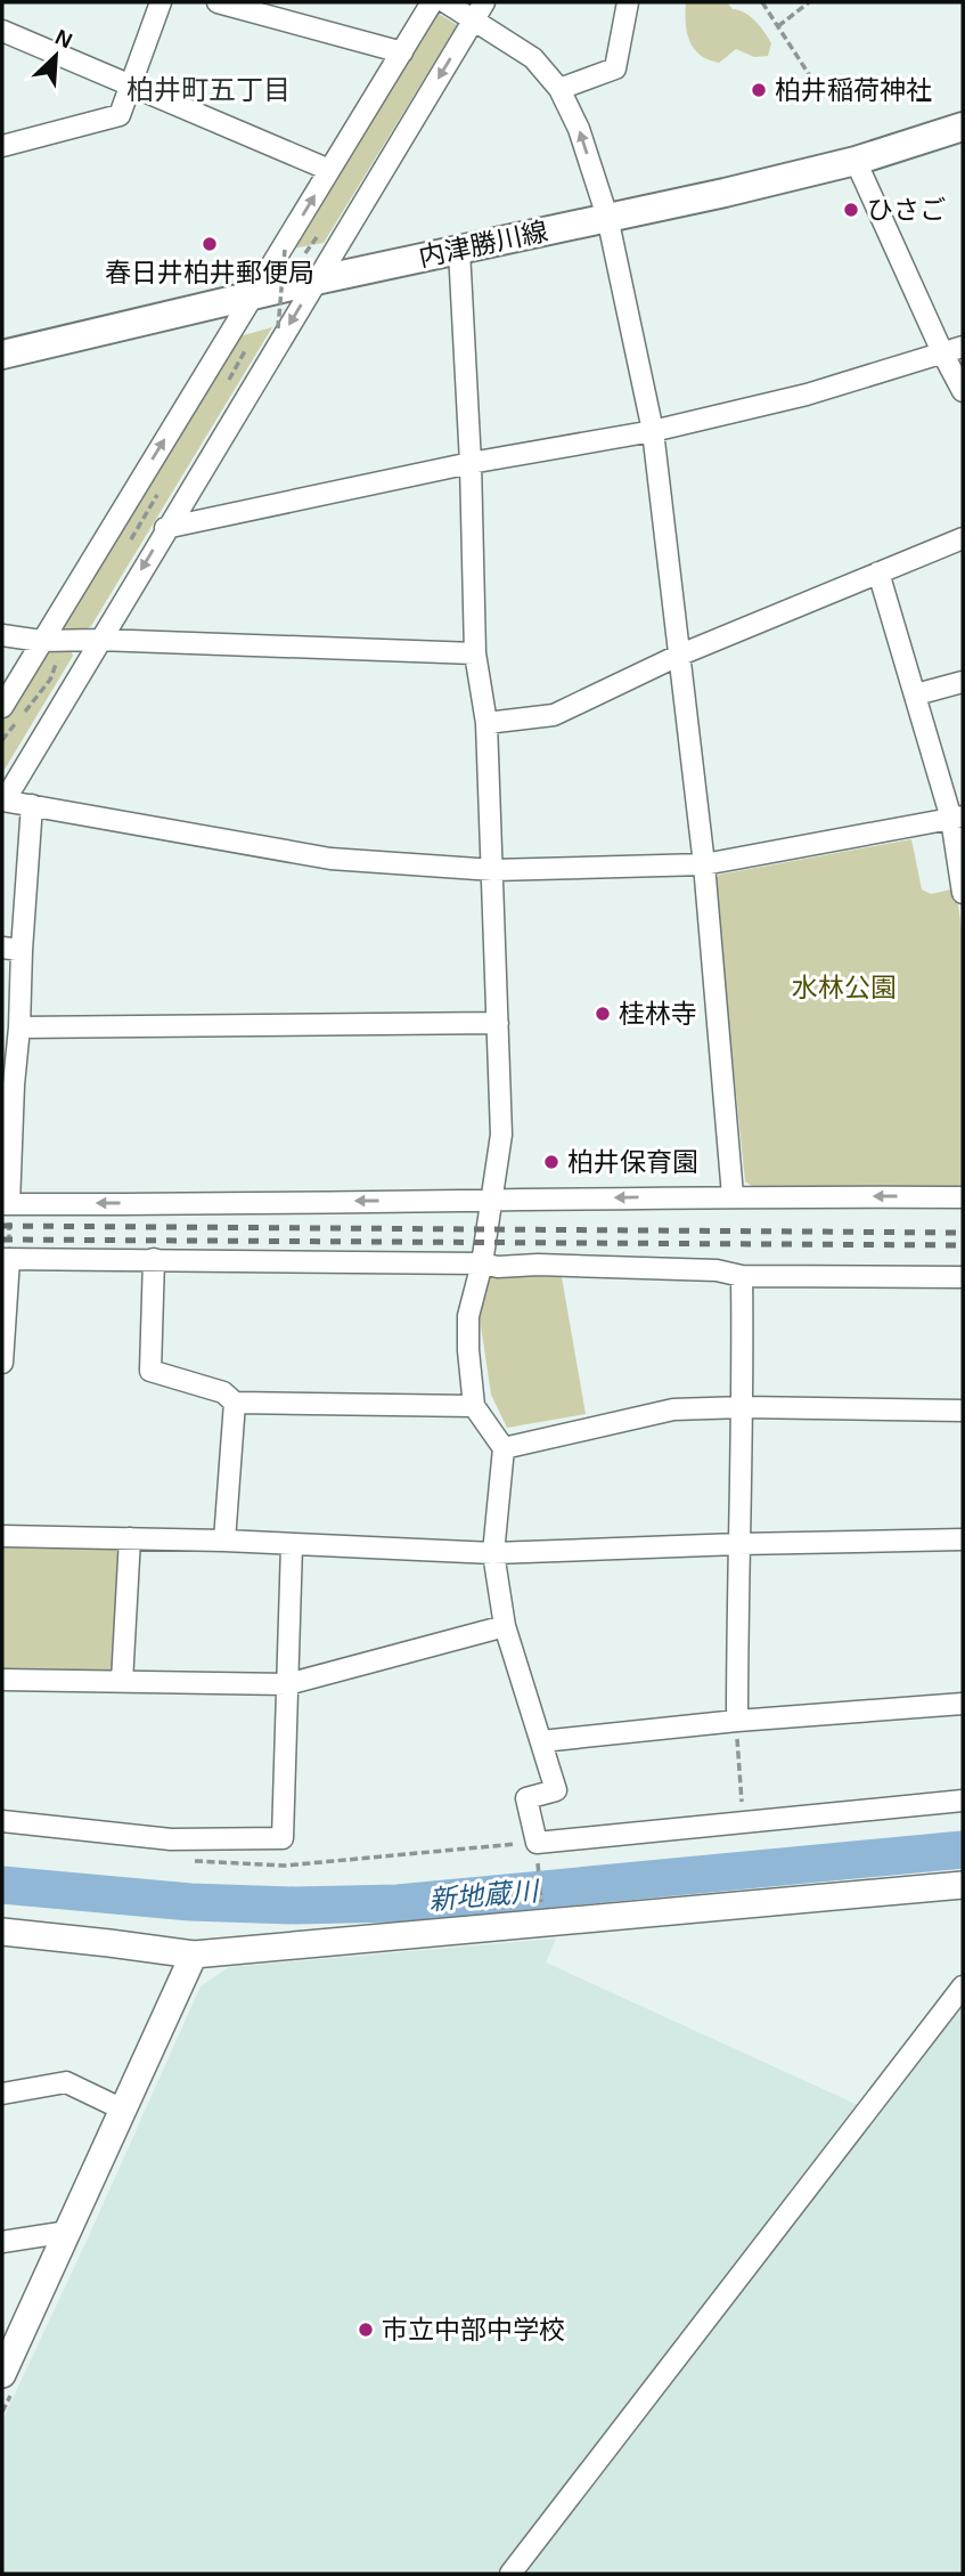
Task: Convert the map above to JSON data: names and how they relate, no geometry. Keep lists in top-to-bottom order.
{
  "streets": {
    "main road": ["内津勝川線"]
  },
  "districts": ["柏井町五丁目"],
  "water": ["新地蔵川"],
  "parks": ["水林公園"],
  "places": [
    "柏井稲荷神社",
    "ひさご",
    "春日井柏井郵便局",
    "桂林寺",
    "柏井保育園",
    "市立中部中学校"
  ],
  "north": "top right"
}
